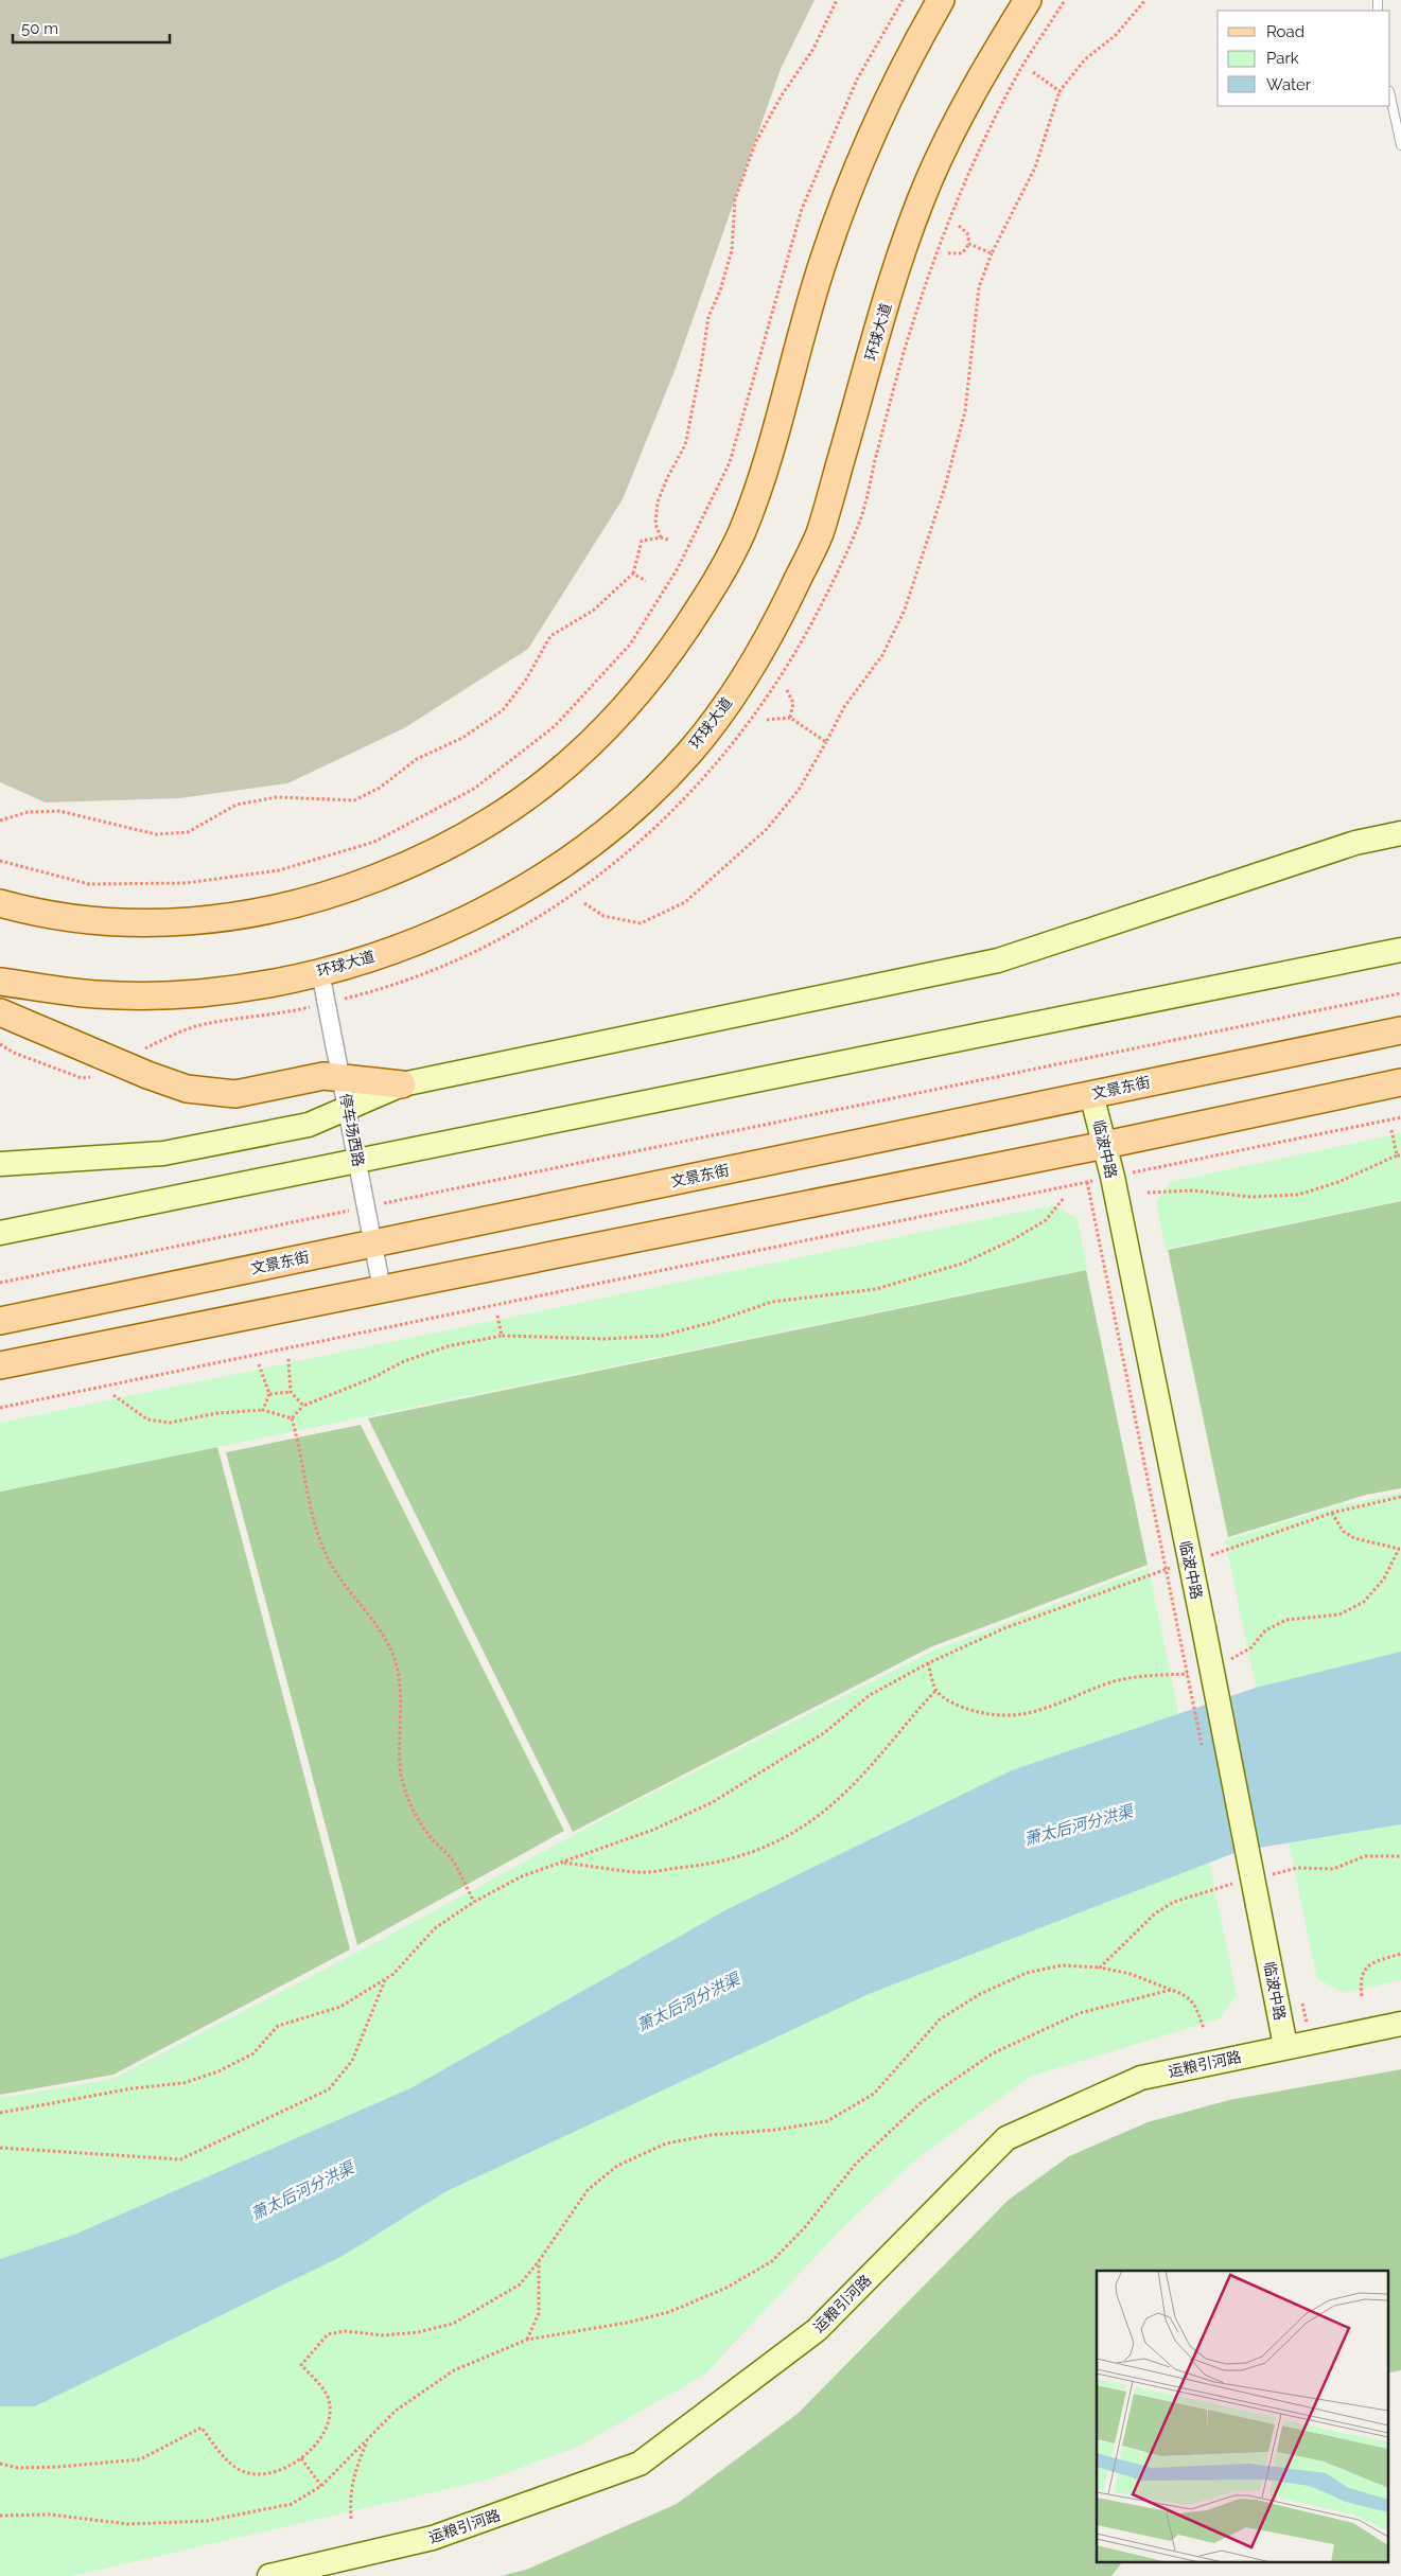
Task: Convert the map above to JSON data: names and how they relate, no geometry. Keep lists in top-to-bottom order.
{
  "streets": {
    "main road": ["环球大道", "文景东街"],
    "street": ["停车场西路", "临波中路", "运粮引河路"]
  },
  "crossings": [
    ["环球大道", "停车场西路"],
    ["文景东街", "停车场西路"],
    ["文景东街", "临波中路"],
    ["临波中路", "运粮引河路"]
  ],
  "water": ["萧太后河分洪渠"],
  "legend": ["Road", "Park", "Water"],
  "scale_bar": "50 m"
}
